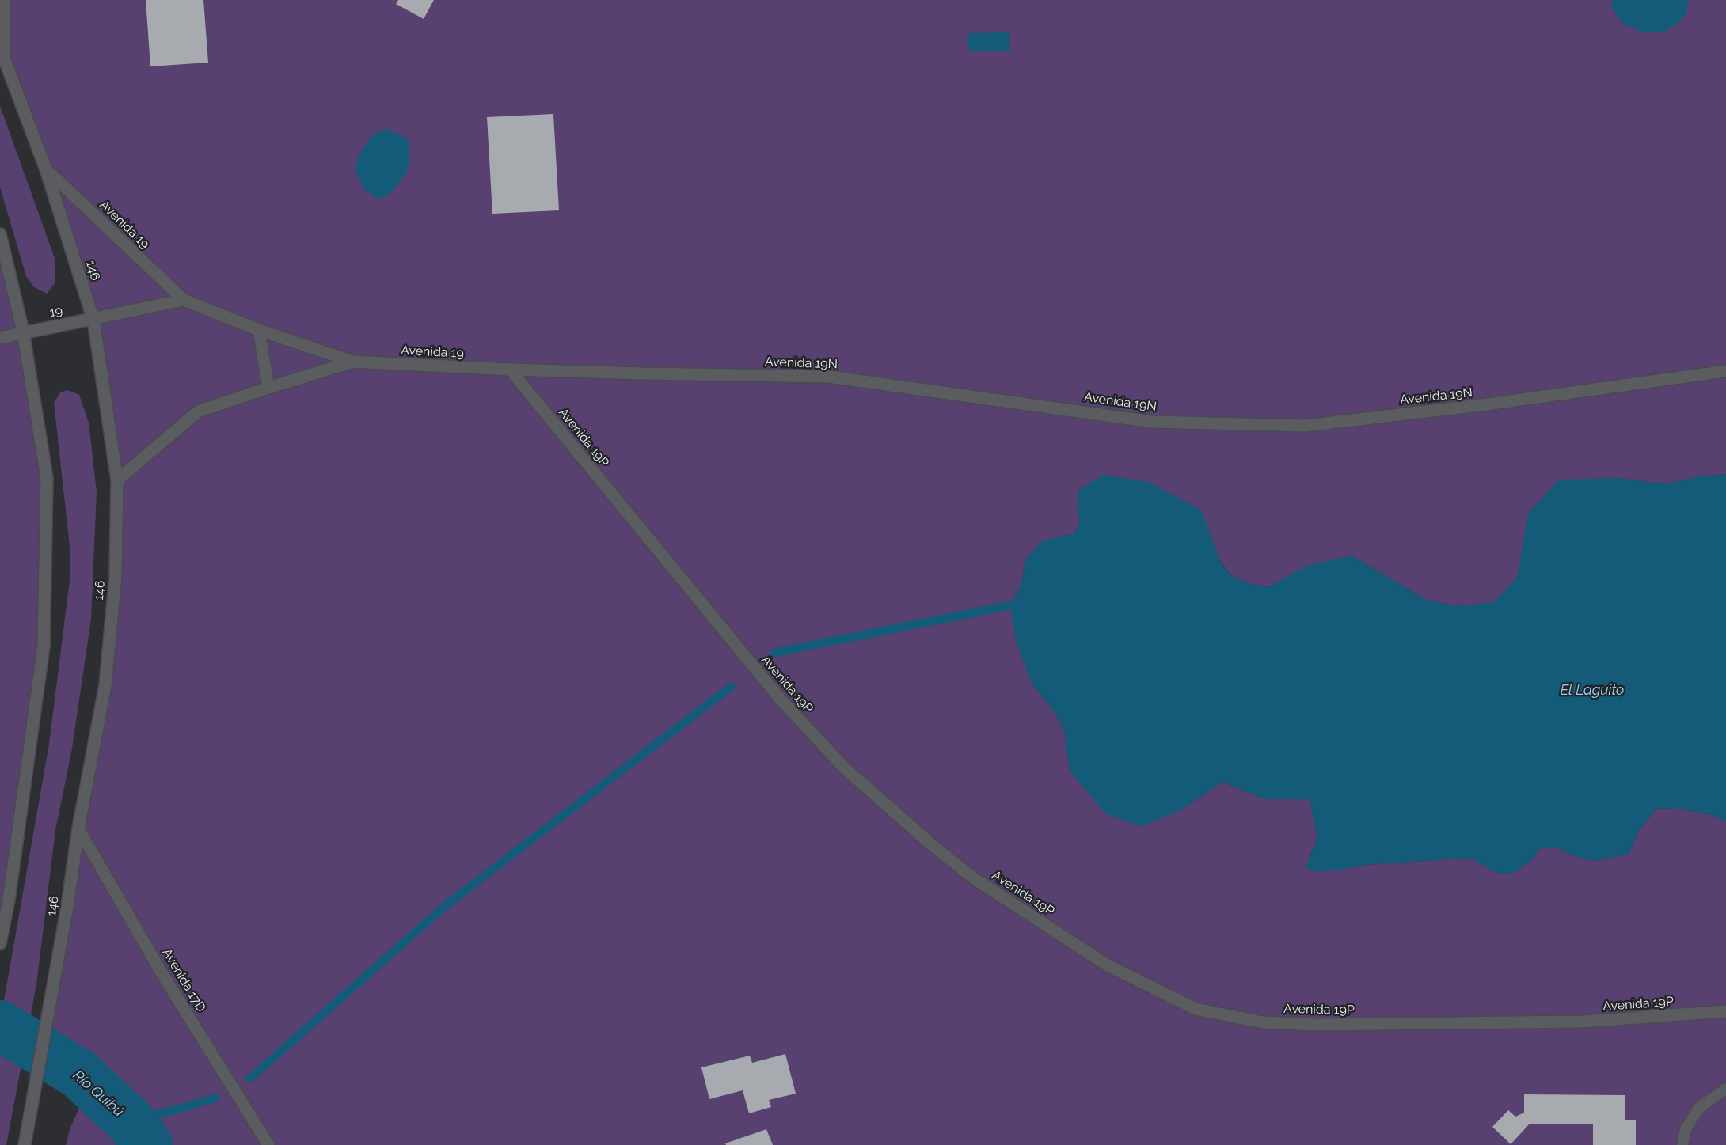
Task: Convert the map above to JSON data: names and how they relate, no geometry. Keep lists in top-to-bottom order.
{
  "streets": {
    "street": [
      "Avenida 19",
      "146",
      "19",
      "Avenida 19N",
      "Avenida 19P",
      "Avenida 17D"
    ]
  },
  "crossings": [
    ["Avenida 19", "146"],
    ["Avenida 19", "Avenida 19N"],
    ["Avenida 19", "Avenida 19P"],
    ["146", "19"],
    ["146", "Avenida 17D"],
    ["Avenida 19N", "Avenida 19P"]
  ],
  "water": ["El Laguito", "Río Quibú"]
}
